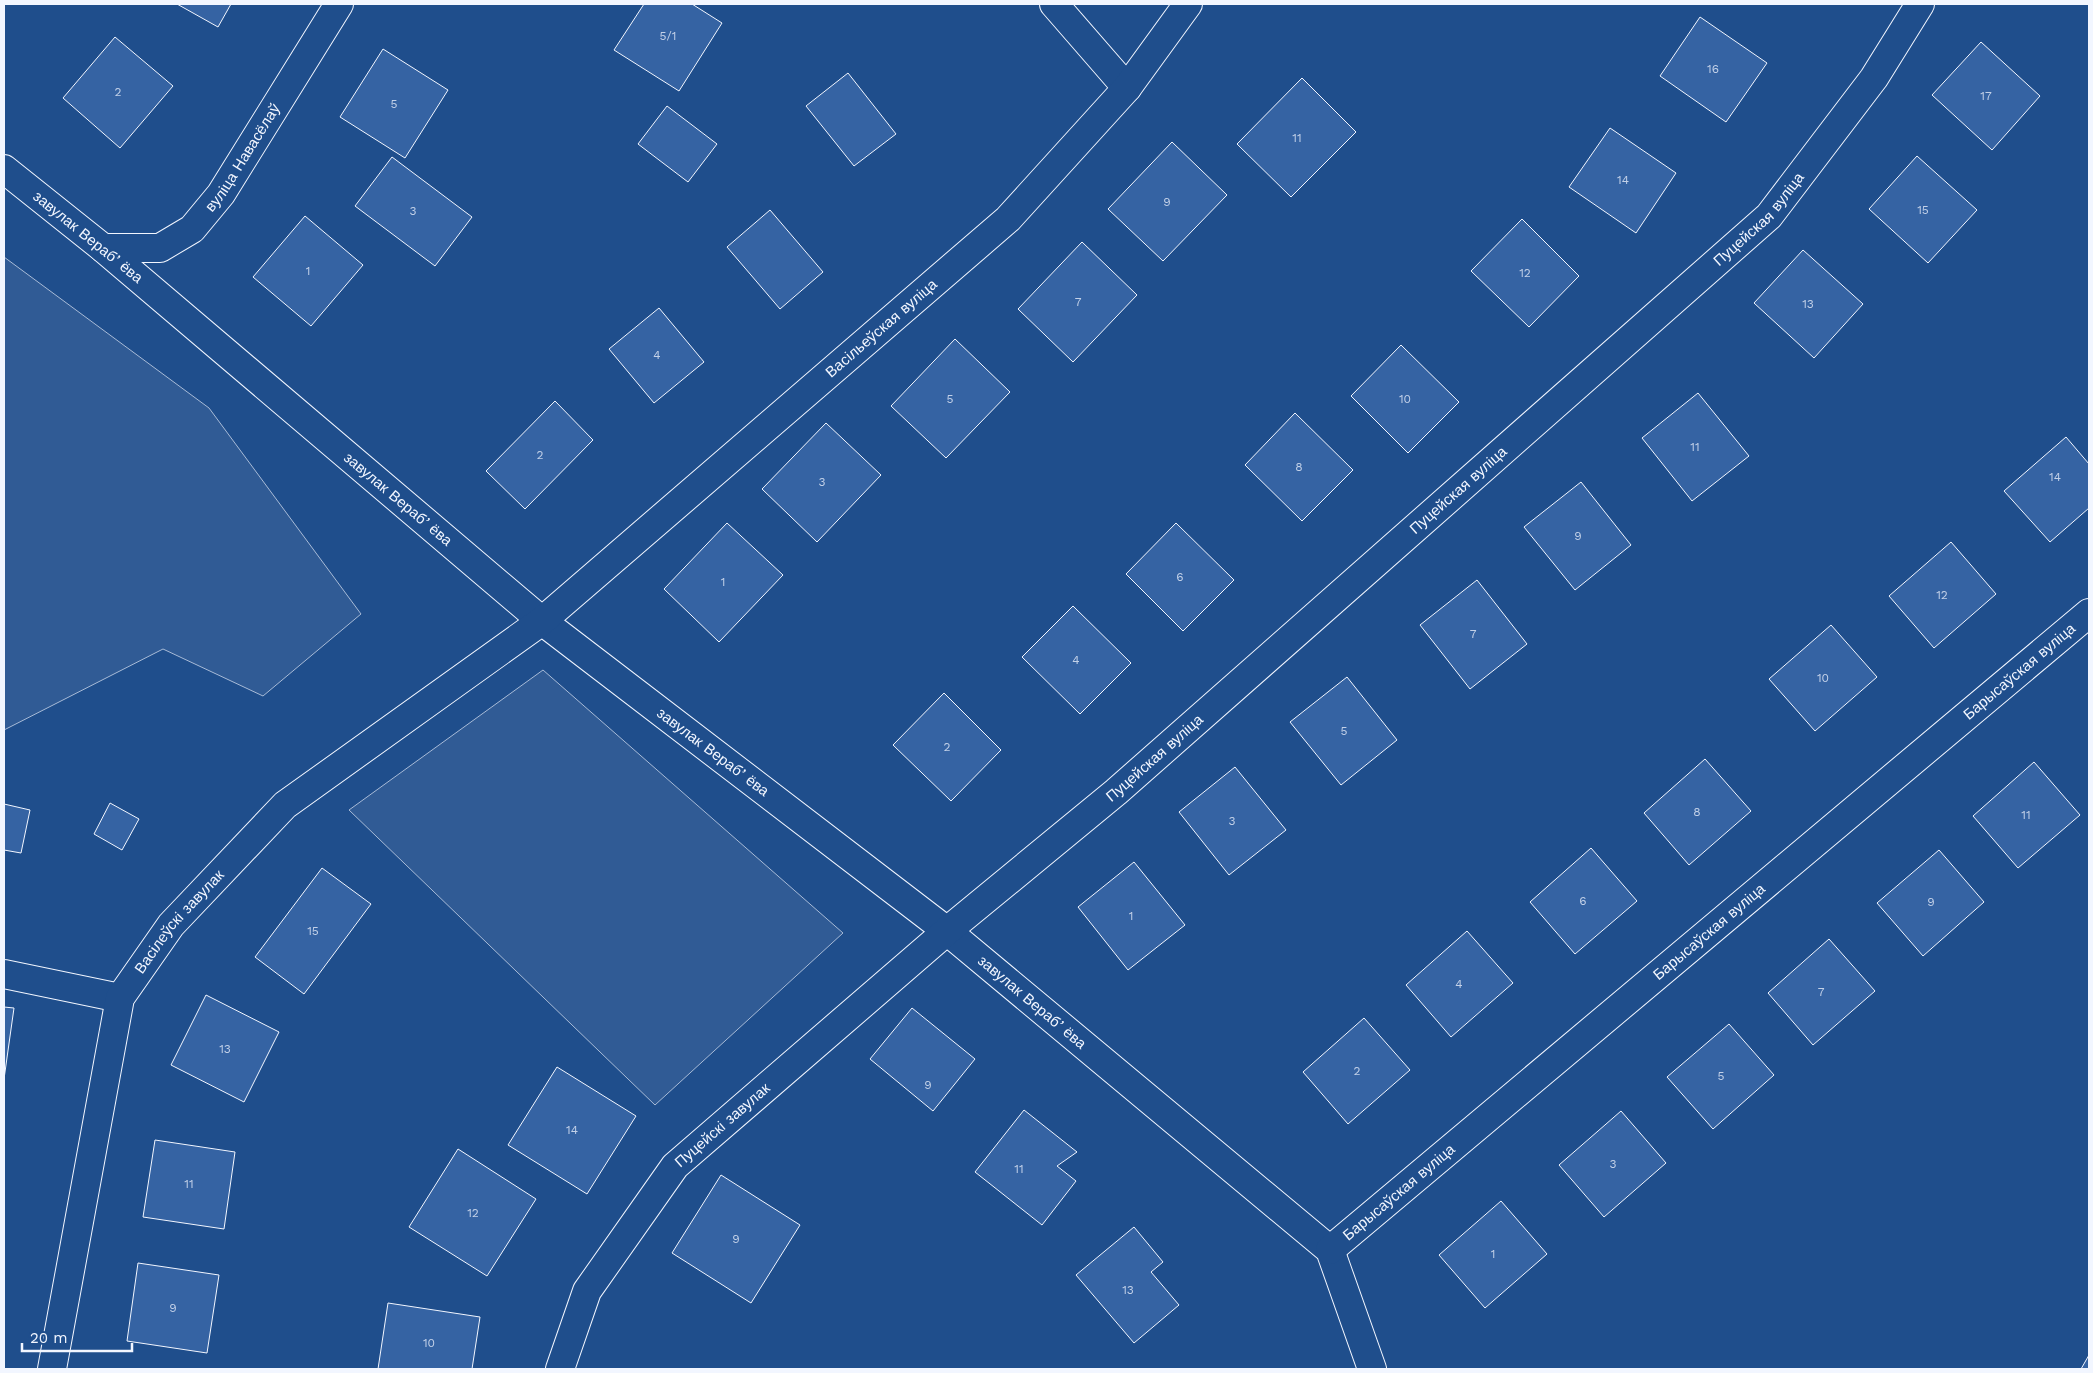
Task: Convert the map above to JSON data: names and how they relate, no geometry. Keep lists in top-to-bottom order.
{
  "streets": {
    "street": [
      "вуліца Навасёлаў",
      "Пуцейская вуліца",
      "завулак Верабʼёва",
      "Васільеўская вуліца",
      "Барысаўская вуліца",
      "Васілеўскі завулак",
      "Пуцейскі завулак"
    ]
  },
  "crossings": [
    ["вуліца Навасёлаў", "завулак Верабʼёва"],
    ["Пуцейская вуліца", "завулак Верабʼёва"],
    ["Пуцейская вуліца", "Пуцейскі завулак"],
    ["завулак Верабʼёва", "Васільеўская вуліца"],
    ["завулак Верабʼёва", "Барысаўская вуліца"],
    ["завулак Верабʼёва", "Васілеўскі завулак"],
    ["завулак Верабʼёва", "Пуцейскі завулак"],
    ["Васільеўская вуліца", "Васілеўскі завулак"]
  ],
  "house_numbers": [
    "5/1",
    "16",
    "2",
    "17",
    "5",
    "11",
    "14",
    "9",
    "15",
    "3",
    "1",
    "12",
    "7",
    "13",
    "4",
    "5",
    "10",
    "11",
    "2",
    "8",
    "14",
    "3",
    "9",
    "6",
    "1",
    "12",
    "7",
    "4",
    "10",
    "5",
    "2",
    "8",
    "11",
    "3",
    "6",
    "9",
    "1",
    "15",
    "4",
    "7",
    "13",
    "2",
    "5",
    "9",
    "14",
    "3",
    "11",
    "11",
    "12",
    "9",
    "1",
    "13",
    "9",
    "10"
  ],
  "scale_bar": "20 m"
}
